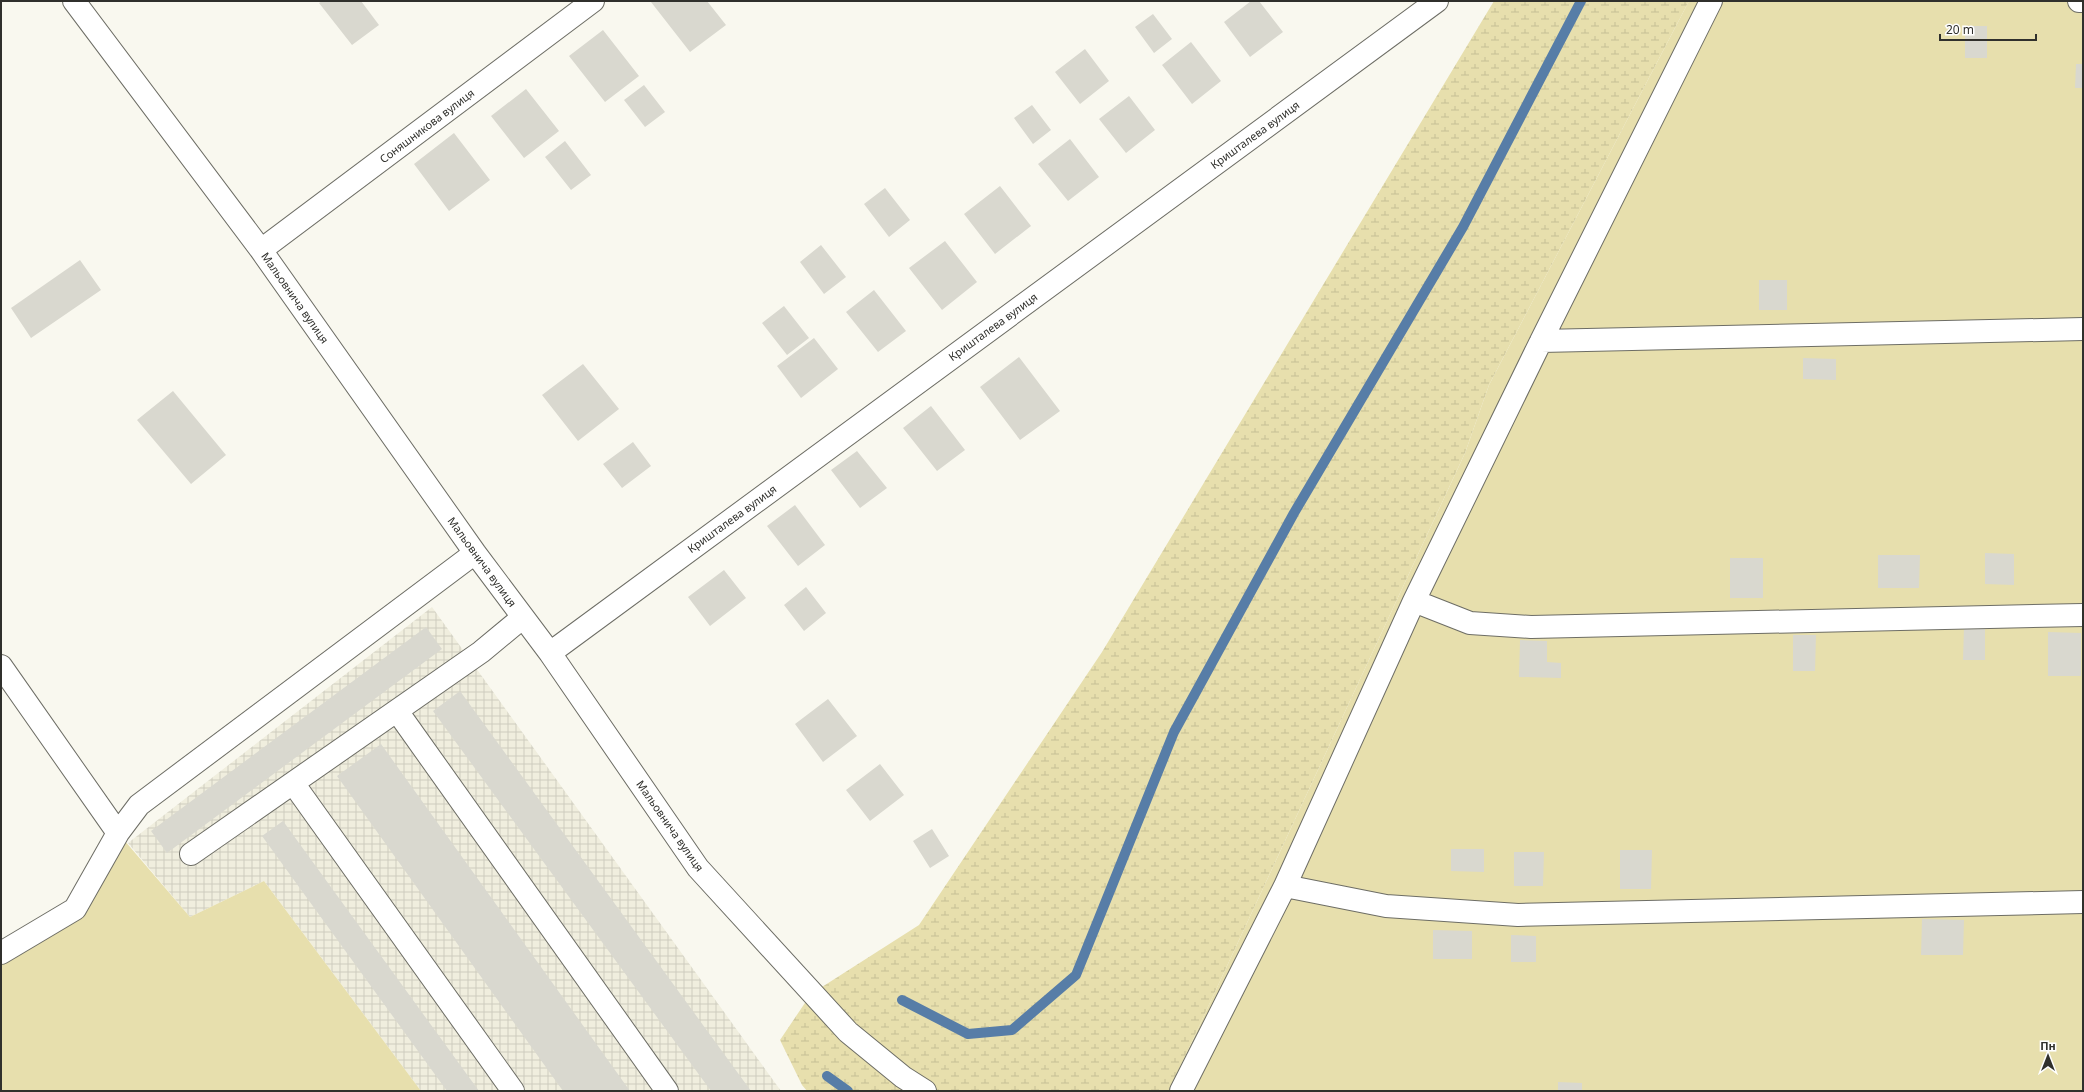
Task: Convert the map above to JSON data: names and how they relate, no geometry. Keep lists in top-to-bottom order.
{
  "streets": {
    "street": ["Соняшникова вулиця", "Кришталева вулиця", "Мальовнича вулиця"]
  },
  "crossings": [
    ["Соняшникова вулиця", "Мальовнича вулиця"],
    ["Кришталева вулиця", "Мальовнича вулиця"]
  ],
  "scale_bar": "20 m",
  "north": "top"
}
